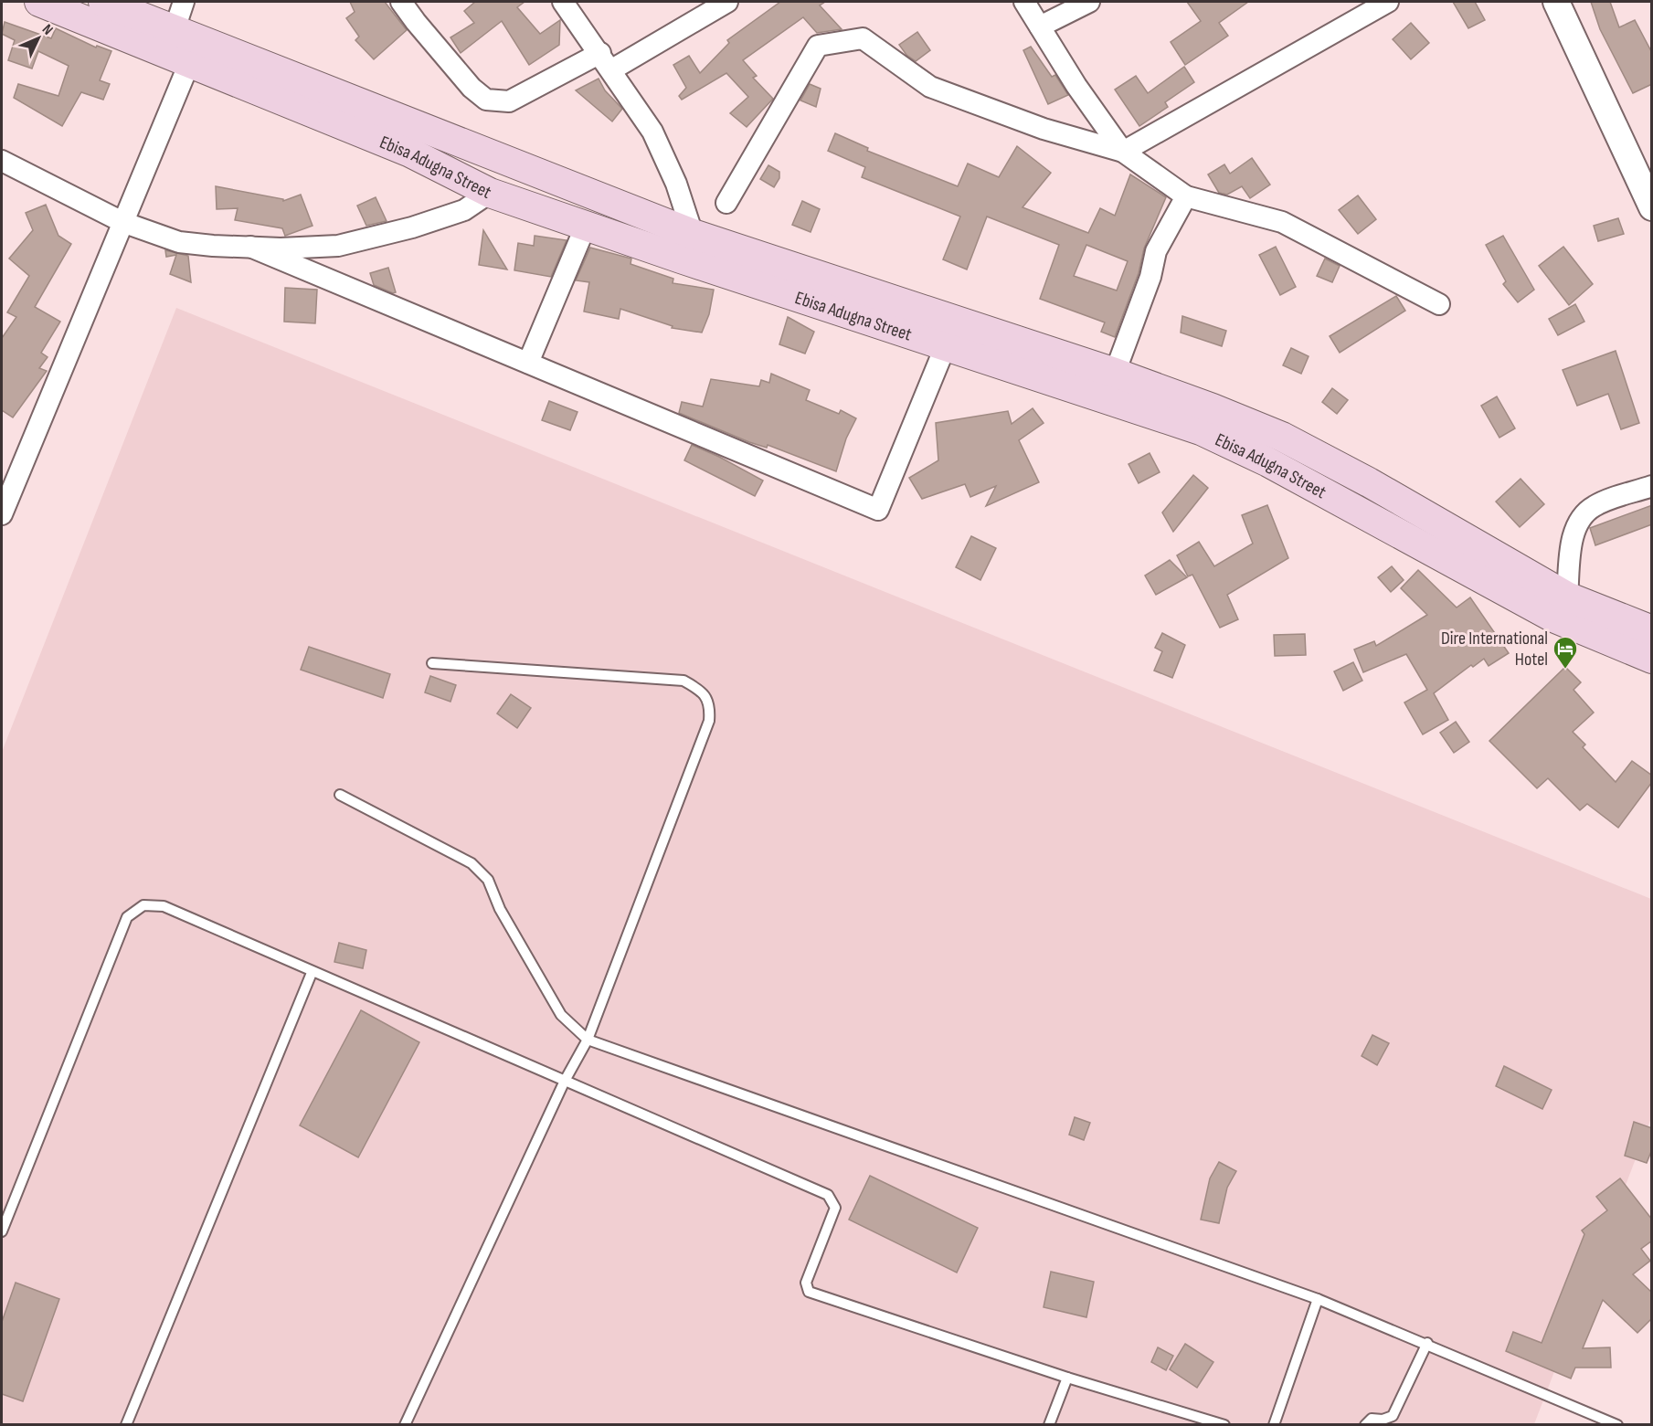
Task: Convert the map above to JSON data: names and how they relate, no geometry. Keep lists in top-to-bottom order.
{
  "streets": {
    "main road": ["Ebisa Adugna Street"]
  },
  "places": {
    "hotel": ["Dire International Hotel"]
  },
  "north": "top right"
}
